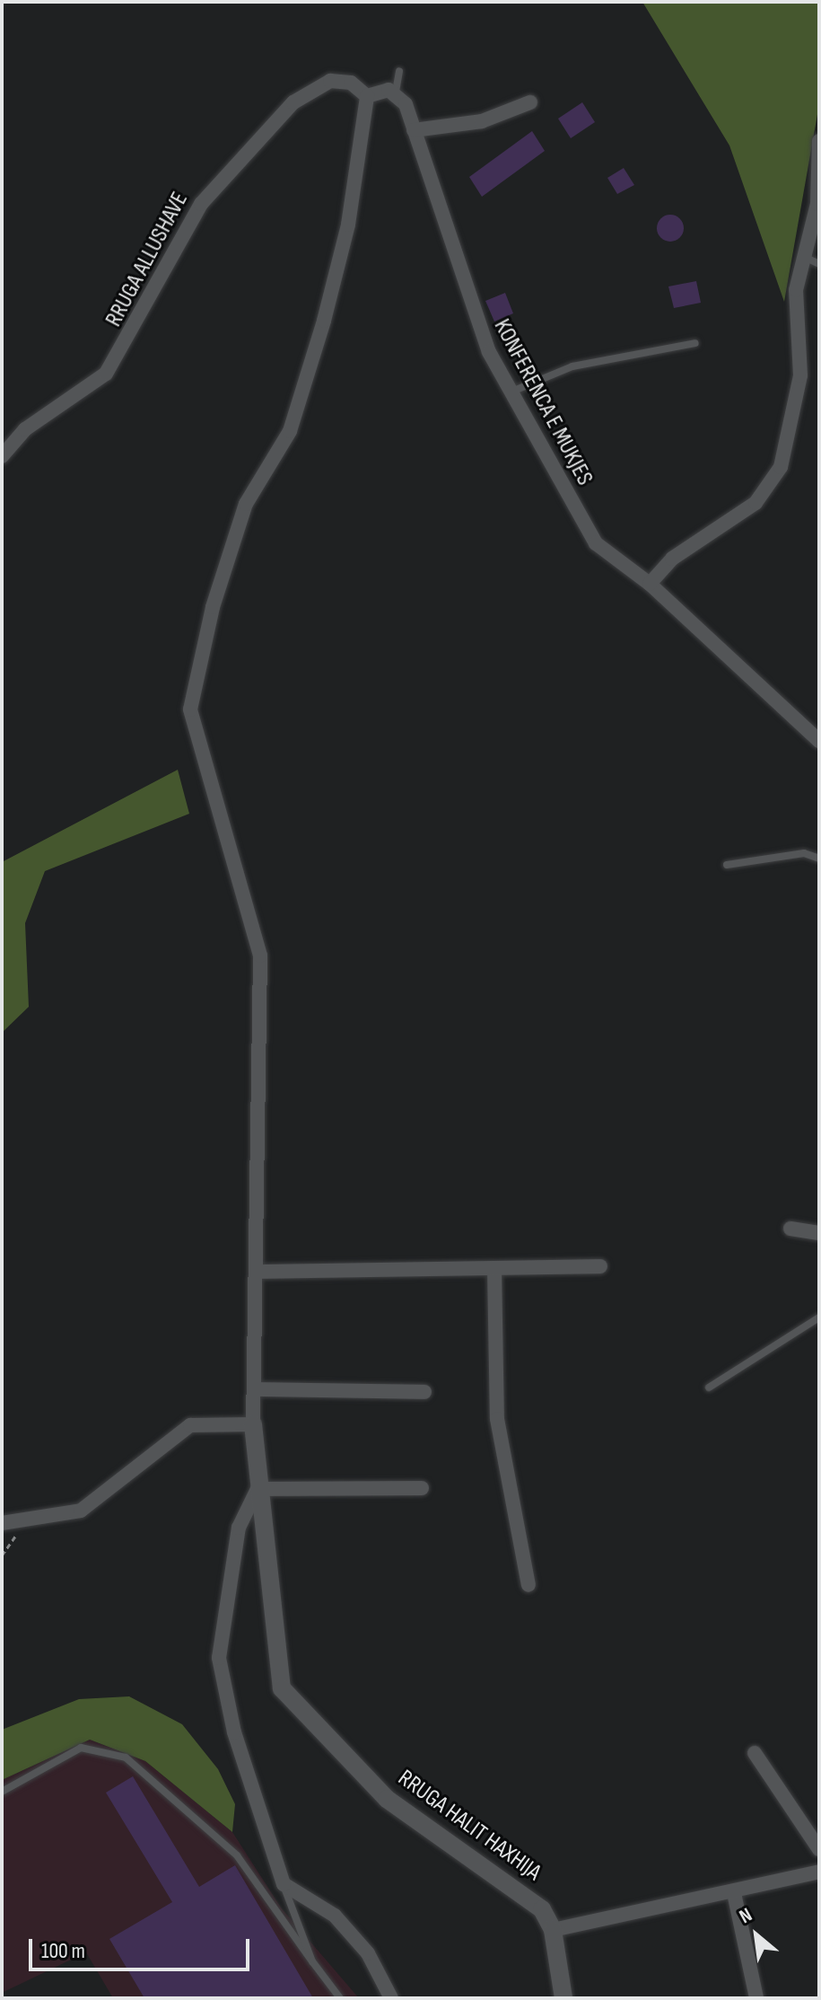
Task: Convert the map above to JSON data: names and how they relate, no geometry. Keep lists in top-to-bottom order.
{
  "streets": {
    "street": ["RRUGA ALLUSHAVE", "KONFERENCA E MUKJES", "RRUGA HALIT HAXHIJA"]
  },
  "scale_bar": "100 m",
  "north": "top left"
}
